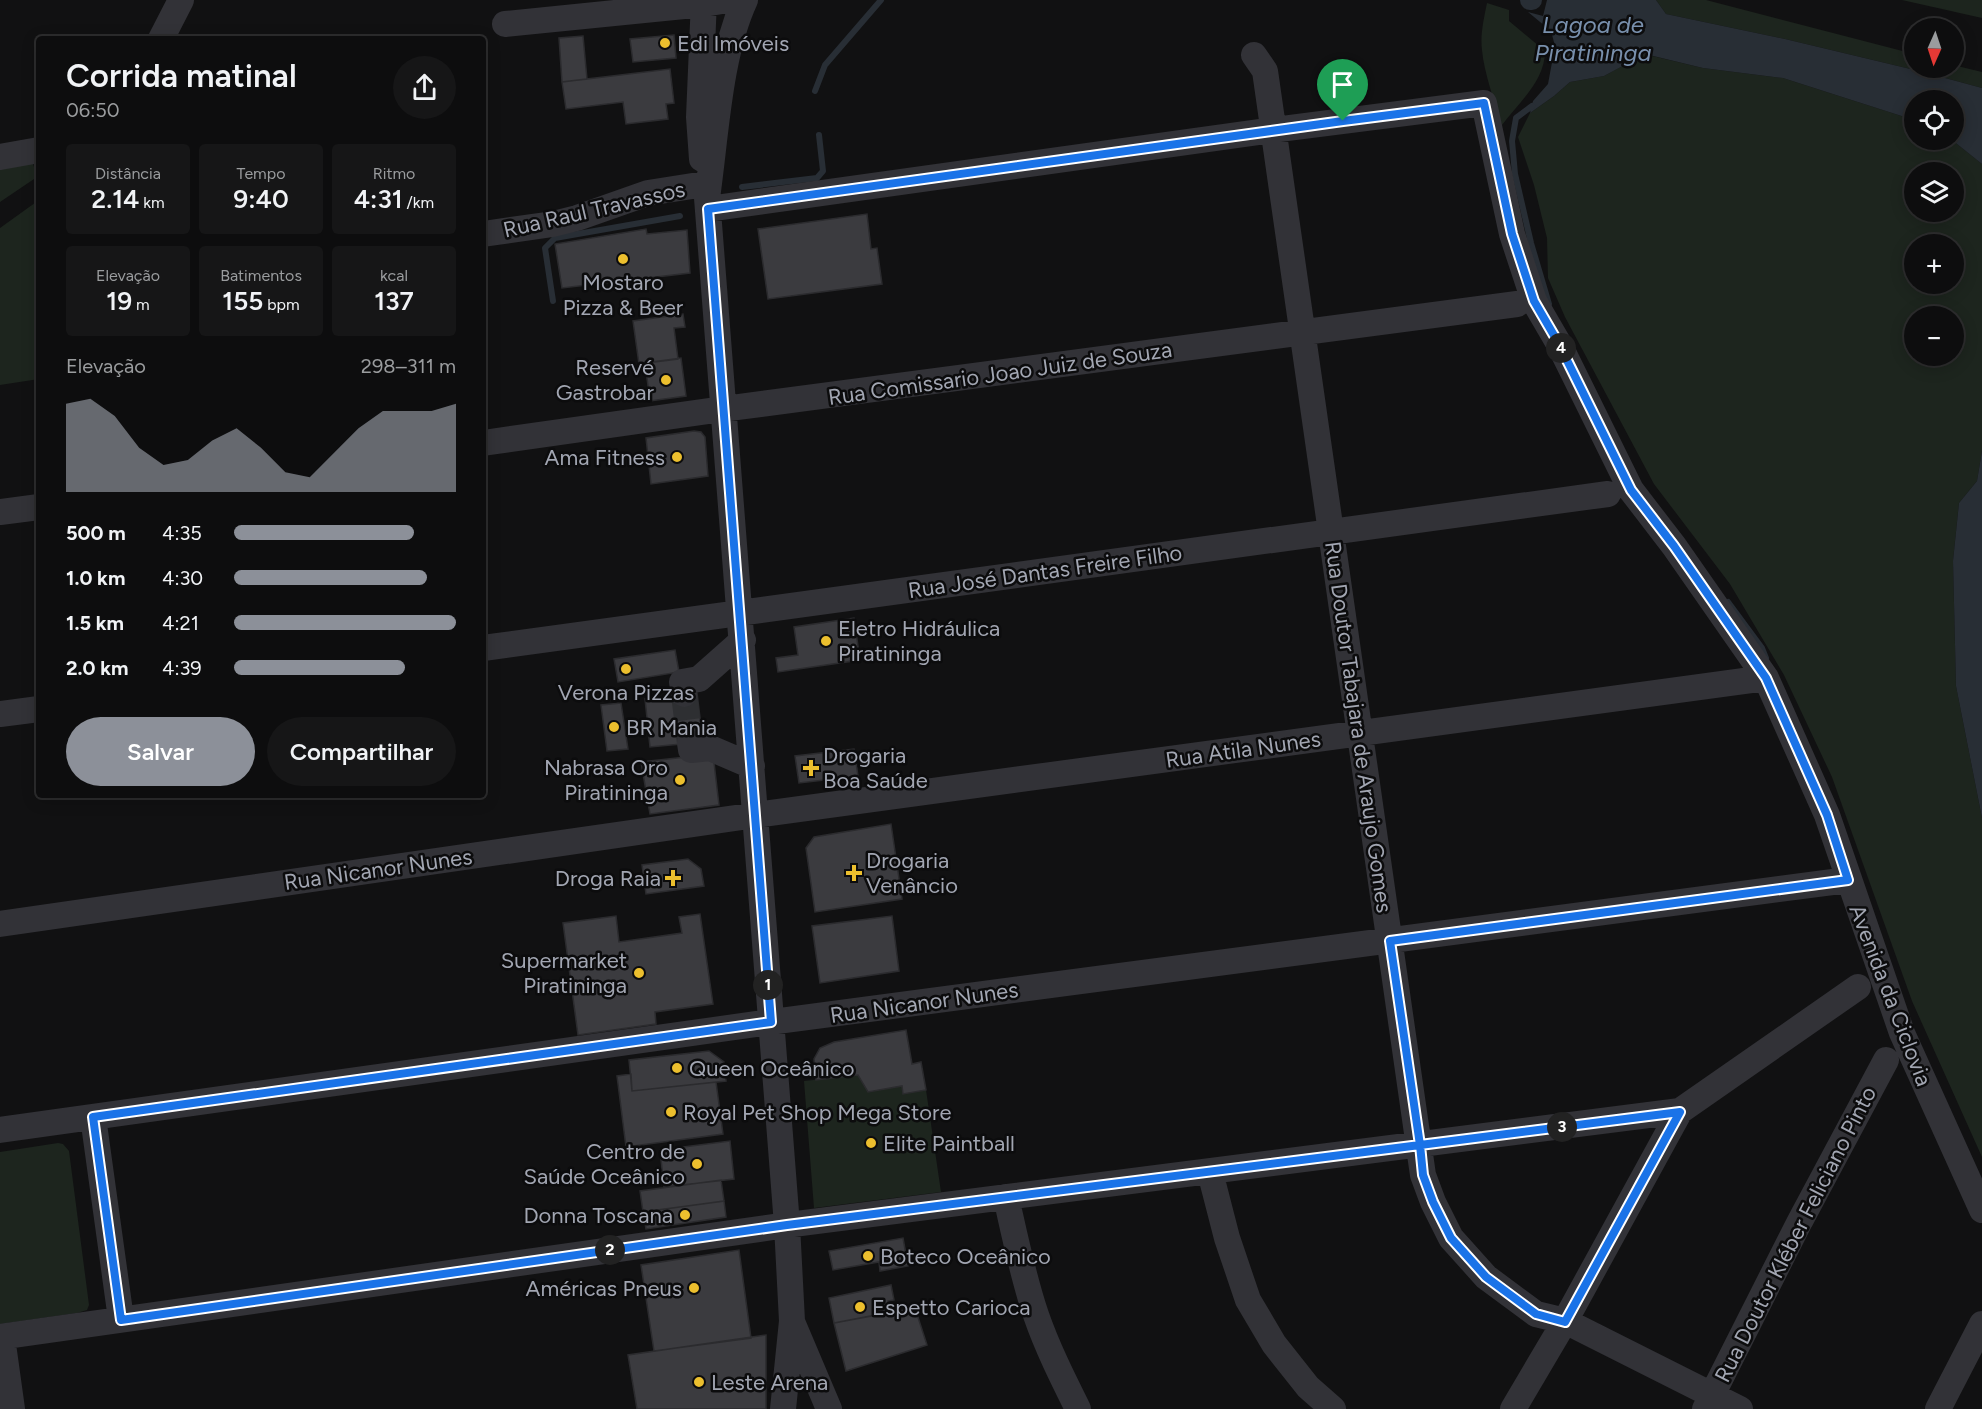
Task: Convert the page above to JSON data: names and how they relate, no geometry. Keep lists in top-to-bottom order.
{
  "streets": {
    "street": [
      "Rua Raul Travassos",
      "Rua Comissario Joao Juiz de Souza",
      "Rua José Dantas Freire Filho",
      "Rua Doutor Tabajara de Araujo Gomes",
      "Rua Atila Nunes",
      "Rua Nicanor Nunes",
      "Avenida da Ciclovia",
      "Rua Doutor Kléber Feliciano Pinto"
    ]
  },
  "crossings": [
    ["Rua Raul Travassos", "Rua Doutor Tabajara de Araujo Gomes"],
    ["Rua Raul Travassos", "Avenida da Ciclovia"],
    ["Rua Comissario Joao Juiz de Souza", "Rua Doutor Tabajara de Araujo Gomes"],
    ["Rua José Dantas Freire Filho", "Rua Doutor Tabajara de Araujo Gomes"],
    ["Rua Doutor Tabajara de Araujo Gomes", "Rua Atila Nunes"],
    ["Rua Doutor Tabajara de Araujo Gomes", "Rua Nicanor Nunes"],
    ["Rua Doutor Tabajara de Araujo Gomes", "Rua Doutor Kléber Feliciano Pinto"],
    ["Rua Atila Nunes", "Rua Nicanor Nunes"],
    ["Rua Atila Nunes", "Avenida da Ciclovia"],
    ["Rua Nicanor Nunes", "Avenida da Ciclovia"]
  ],
  "water": ["Lagoa de Piratininga"],
  "places": {
    "other": [
      "Edi Imóveis",
      "Mostaro Pizza & Beer",
      "Reservé Gastrobar",
      "Ama Fitness",
      "Eletro Hidráulica Piratininga",
      "Verona Pizzas",
      "BR Mania",
      "Nabrasa Oro Piratininga",
      "Supermarket Piratininga",
      "Queen Oceânico",
      "Royal Pet Shop Mega Store",
      "Elite Paintball",
      "Centro de Saúde Oceânico",
      "Donna Toscana",
      "Boteco Oceânico",
      "Américas Pneus",
      "Espetto Carioca",
      "Leste Arena"
    ],
    "health": ["Drogaria Boa Saúde", "Drogaria Venâncio", "Droga Raia"]
  },
  "north": "bottom",
  "page": {
    "map_buttons": ["+", "−"],
    "heading": ["Corrida matinal", "06:50"],
    "stats": [
      ["Distância", "2.14 km"],
      ["Tempo", "9:40"],
      ["Ritmo", "4:31 /km"],
      ["Elevação", "19 m"],
      ["Batimentos", "155 bpm"],
      ["kcal", "137"]
    ],
    "pins": [
      "4",
      "1",
      "3",
      "2"
    ],
    "chart": ["Elevação", "298–311 m"],
    "list": [
      {
        "name": "500 m",
        "note": "4:35"
      },
      {
        "name": "1.0 km",
        "note": "4:30"
      },
      {
        "name": "1.5 km",
        "note": "4:21"
      },
      {
        "name": "2.0 km",
        "note": "4:39"
      }
    ],
    "buttons": ["Salvar", "Compartilhar"]
  }
}
